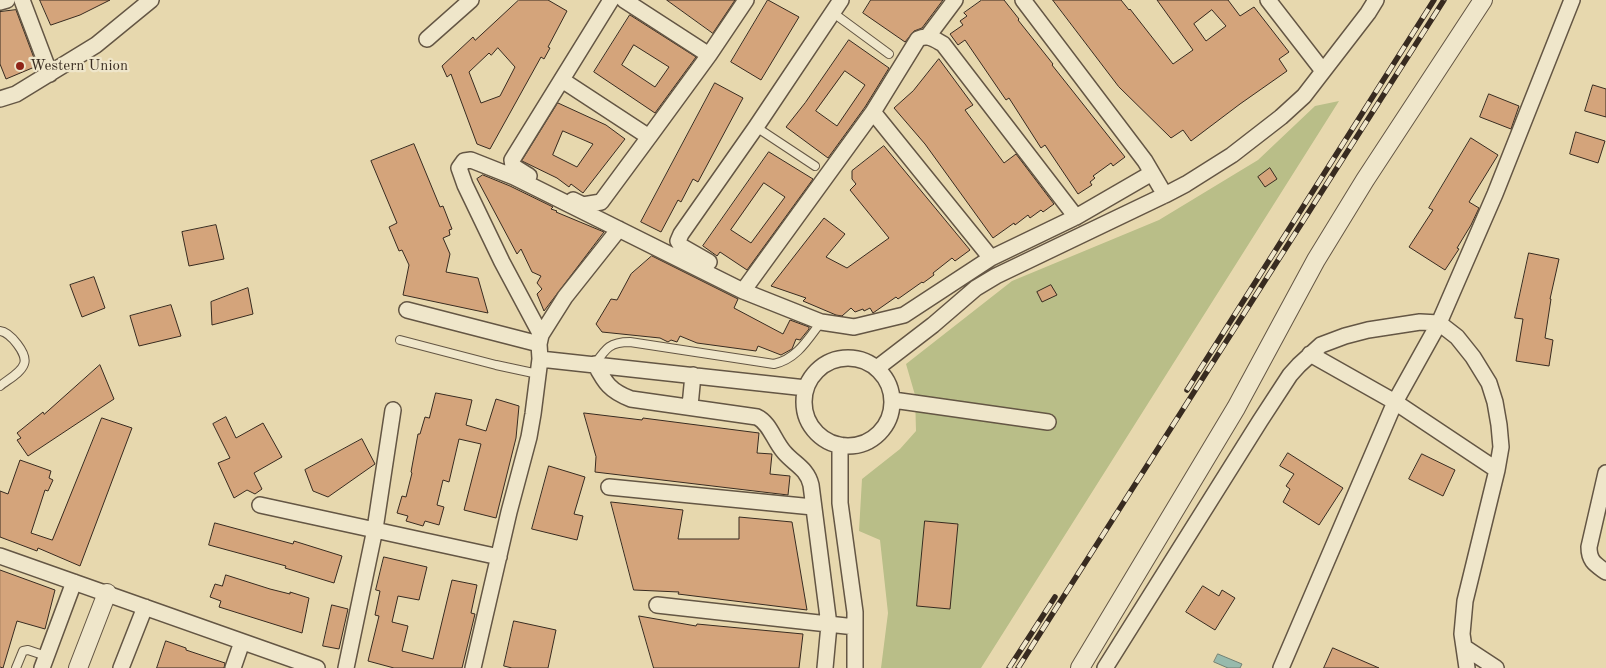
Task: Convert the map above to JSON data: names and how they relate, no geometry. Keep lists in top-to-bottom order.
{
  "places": ["Western Union"]
}
